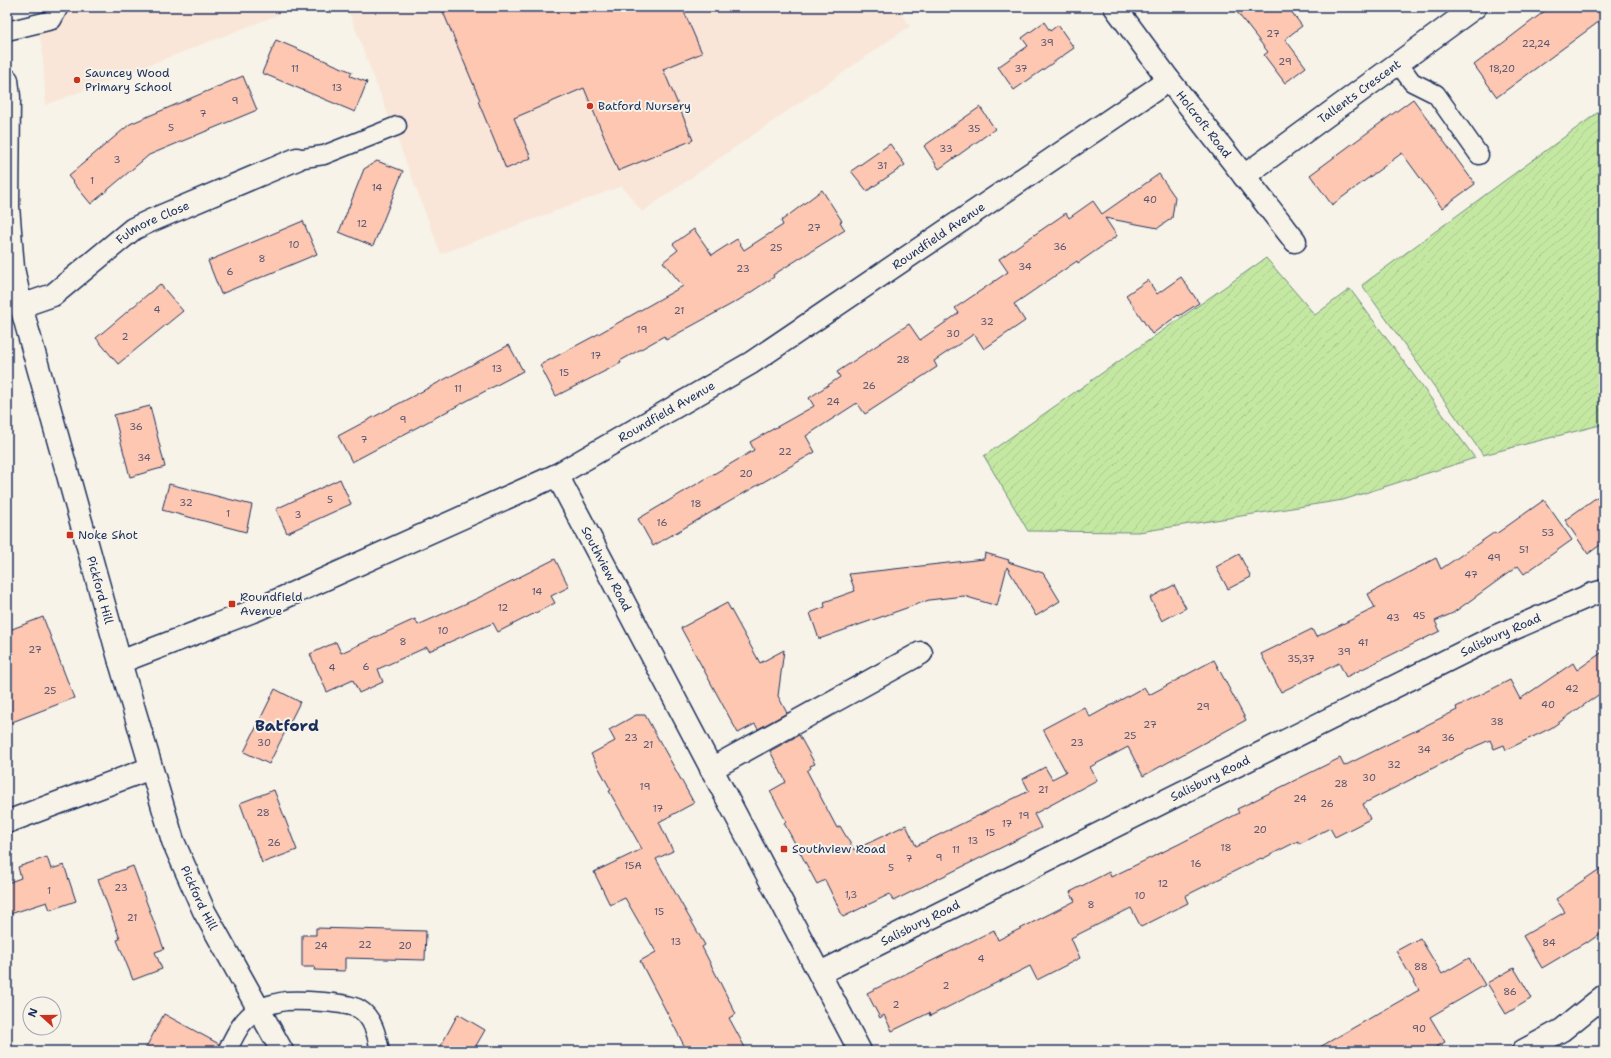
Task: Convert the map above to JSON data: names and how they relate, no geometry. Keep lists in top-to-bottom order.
{
  "streets": {
    "street": [
      "Tallents Crescent",
      "Holcroft Road",
      "Fulmore Close",
      "Roundfield Avenue",
      "Southview Road",
      "Pickford Hill",
      "Salisbury Road"
    ]
  },
  "crossings": [
    ["Tallents Crescent", "Holcroft Road"],
    ["Holcroft Road", "Roundfield Avenue"],
    ["Fulmore Close", "Pickford Hill"],
    ["Roundfield Avenue", "Southview Road"],
    ["Roundfield Avenue", "Pickford Hill"],
    ["Southview Road", "Salisbury Road"]
  ],
  "districts": ["Batford"],
  "places": {
    "other": ["Sauncey Wood Primary School", "Batford Nursery"],
    "transit": ["Noke Shot", "Roundfield Avenue", "Southview Road"]
  },
  "house_numbers": [
    "27",
    "39",
    "22,24",
    "29",
    "11",
    "37",
    "18,20",
    "13",
    "9",
    "7",
    "5",
    "35",
    "33",
    "3",
    "31",
    "1",
    "14",
    "40",
    "12",
    "27",
    "10",
    "36",
    "25",
    "8",
    "34",
    "23",
    "6",
    "4",
    "21",
    "32",
    "19",
    "30",
    "2",
    "17",
    "28",
    "13",
    "15",
    "26",
    "11",
    "24",
    "9",
    "36",
    "7",
    "22",
    "34",
    "20",
    "5",
    "32",
    "18",
    "1",
    "3",
    "16",
    "53",
    "51",
    "49",
    "47",
    "14",
    "12",
    "45",
    "43",
    "10",
    "8",
    "41",
    "27",
    "39",
    "35,37",
    "6",
    "4",
    "42",
    "25",
    "40",
    "29",
    "38",
    "27",
    "25",
    "23",
    "36",
    "30",
    "23",
    "21",
    "34",
    "32",
    "30",
    "28",
    "19",
    "21",
    "24",
    "26",
    "17",
    "28",
    "19",
    "17",
    "20",
    "15",
    "13",
    "26",
    "18",
    "11",
    "9",
    "7",
    "16",
    "15A",
    "5",
    "12",
    "23",
    "1",
    "1,3",
    "10",
    "8",
    "15",
    "21",
    "13",
    "84",
    "22",
    "24",
    "20",
    "4",
    "88",
    "2",
    "86",
    "2",
    "90"
  ],
  "north": "left"
}
